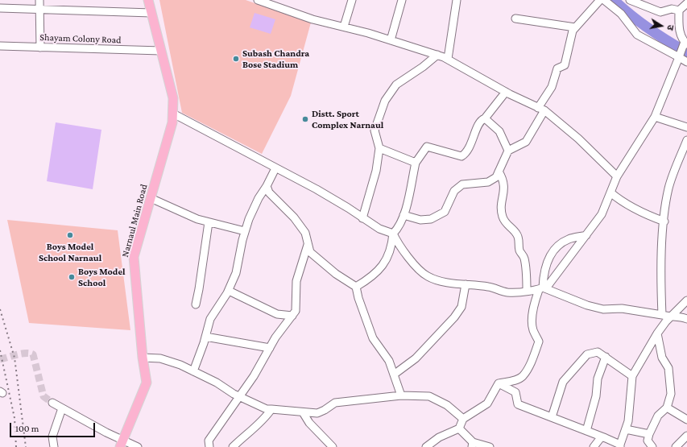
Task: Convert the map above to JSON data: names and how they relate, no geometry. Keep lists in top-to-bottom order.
{
  "streets": {
    "main road": ["Narnaul Main Road"],
    "street": ["Shayam Colony Road"]
  },
  "crossings": [
    ["Shayam Colony Road", "Narnaul Main Road"]
  ],
  "places": [
    "Subash Chandra Bose Stadium",
    "Distt. Sport Complex Narnaul",
    "Boys Model School Narnaul",
    "Boys Model School"
  ],
  "scale_bar": "100 m",
  "north": "right"
}
